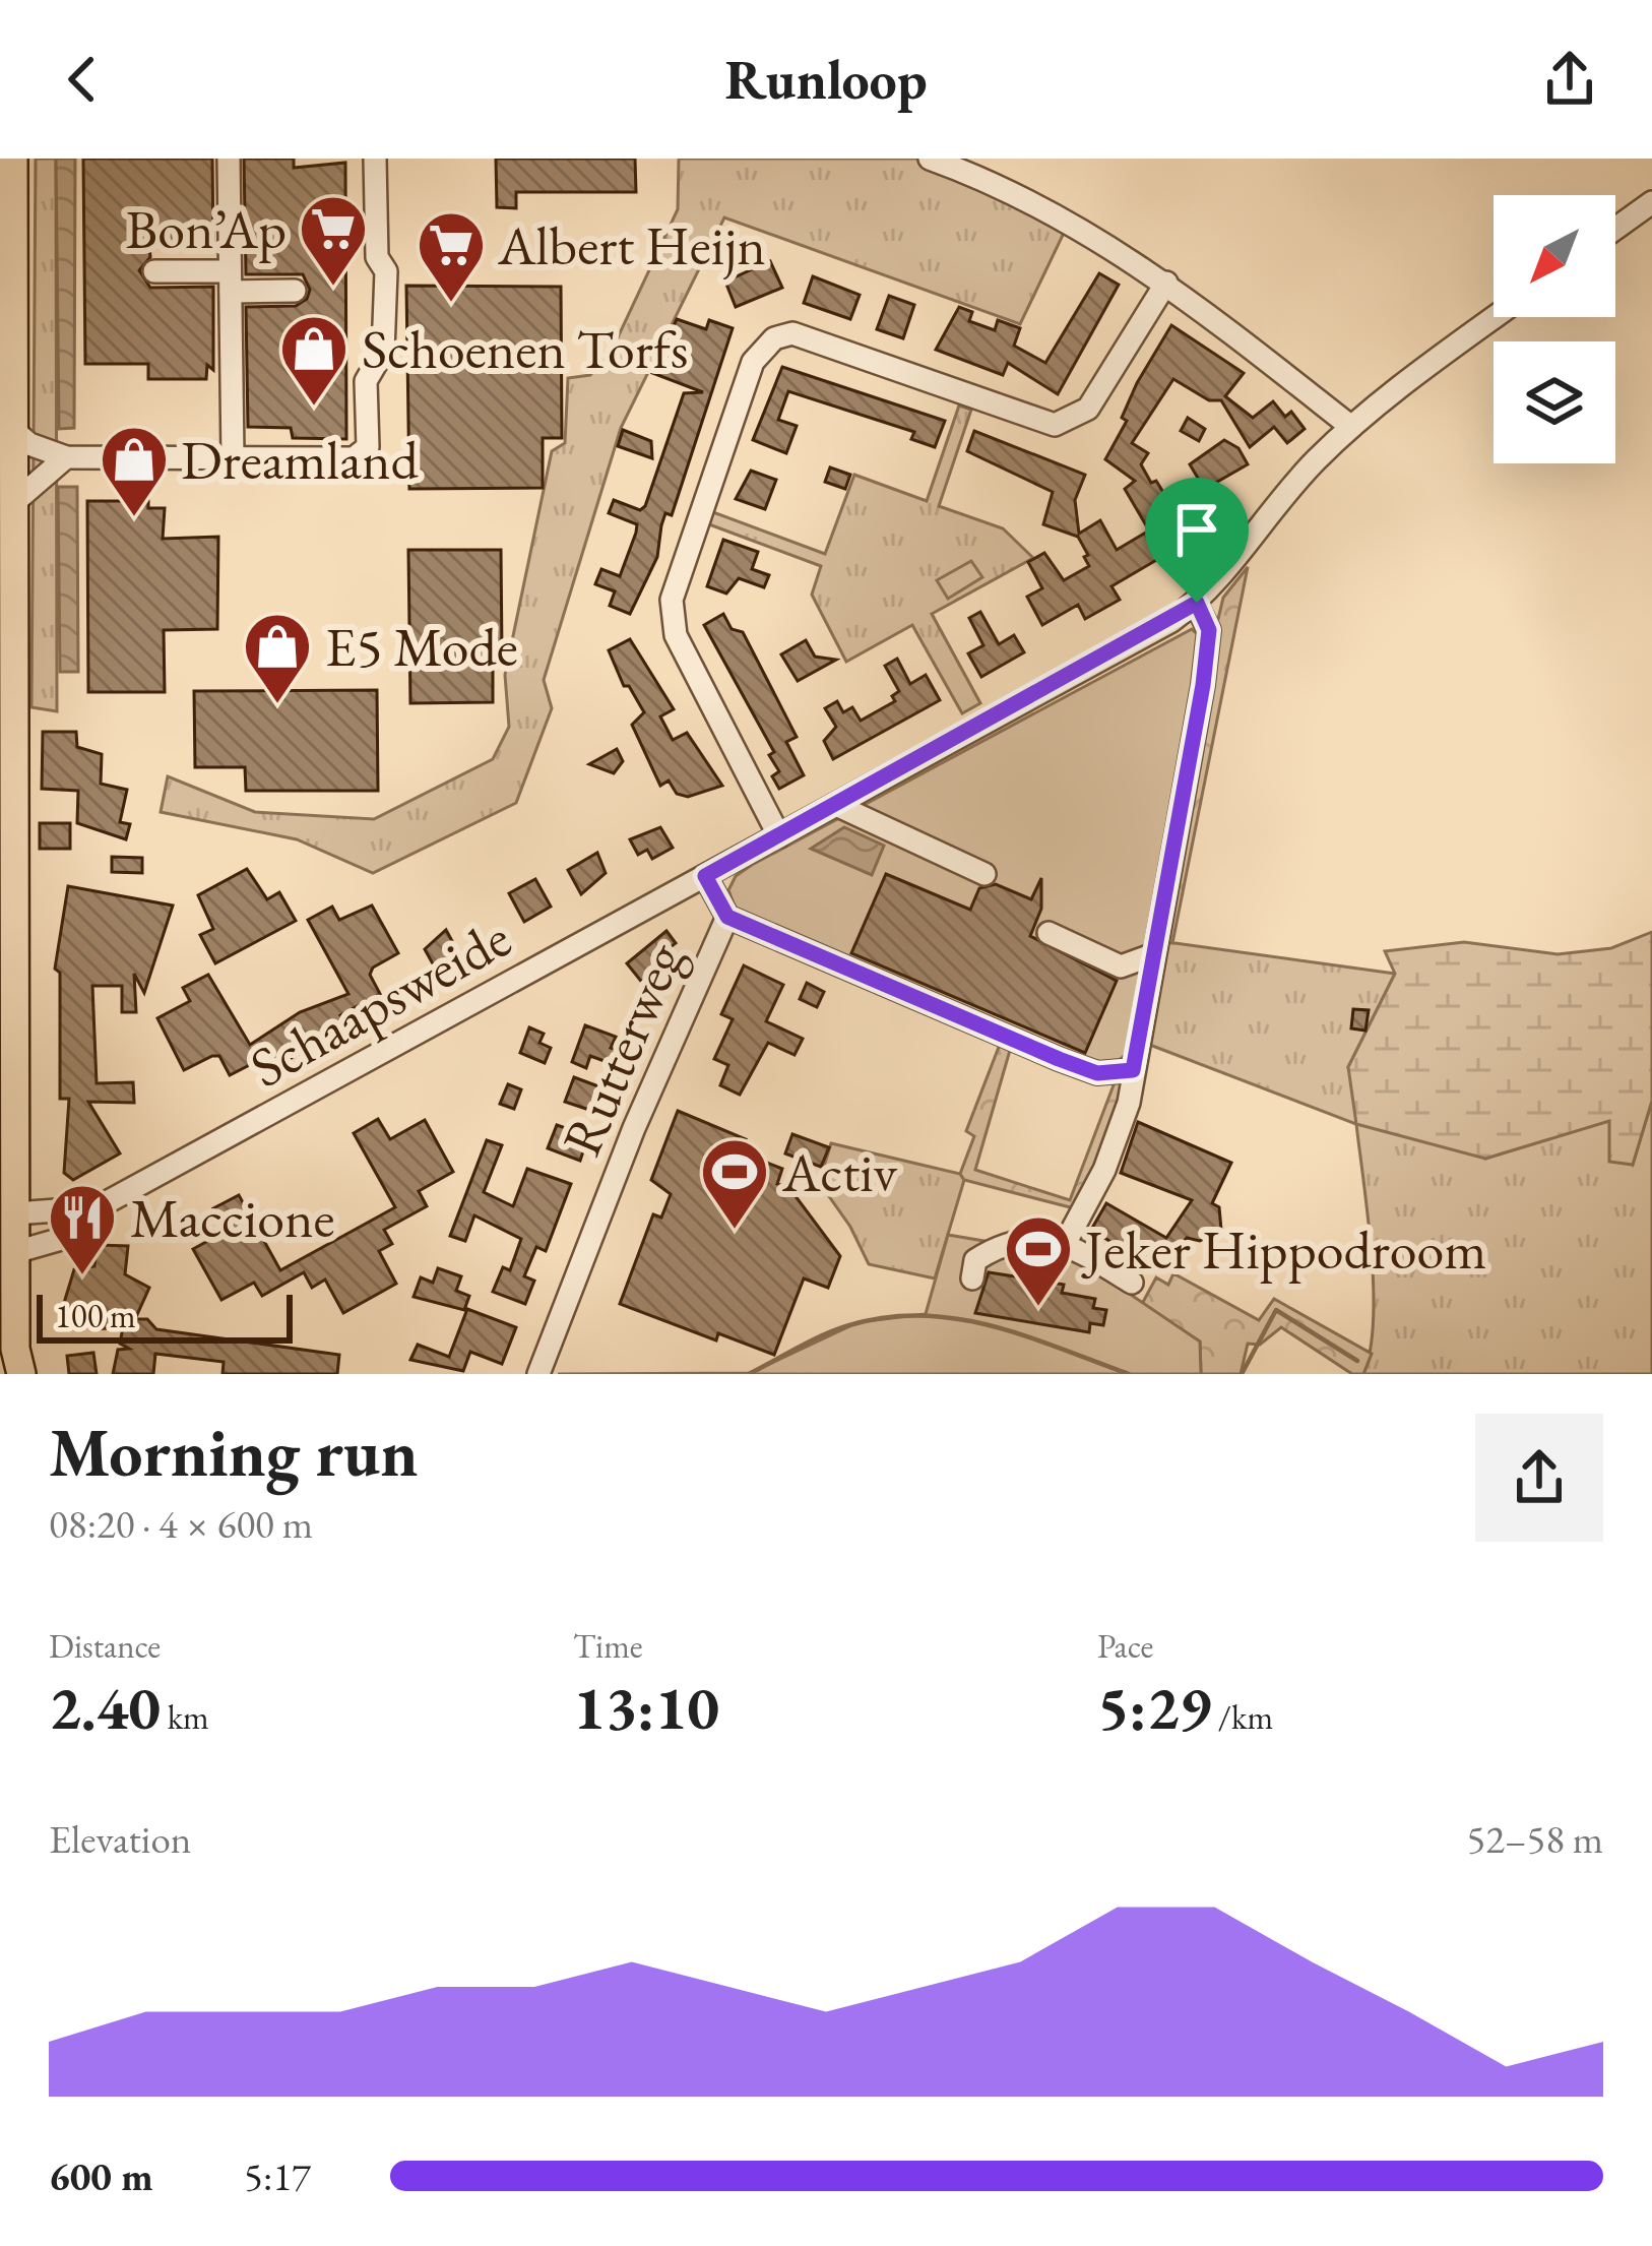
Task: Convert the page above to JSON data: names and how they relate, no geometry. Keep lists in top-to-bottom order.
{
  "streets": {
    "street": ["Schaapsweide", "Rutterweg"]
  },
  "crossings": [
    ["Schaapsweide", "Rutterweg"]
  ],
  "places": {
    "supermarket": ["Bon’Ap", "Albert Heijn"],
    "shop": ["Schoenen Torfs", "Dreamland", "E5 Mode"],
    "sports": ["Activ", "Jeker Hippodroom"],
    "restaurant": ["Maccione"]
  },
  "scale_bar": "100 m",
  "north": "bottom left",
  "page": {
    "header": "Runloop",
    "scale": "100 m",
    "heading": ["Morning run", "08:20 · 4 × 600 m"],
    "stats": [
      ["Distance", "2.40 km"],
      ["Time", "13:10"],
      ["Pace", "5:29 /km"]
    ],
    "chart": ["Elevation", "52–58 m"],
    "list": [
      {
        "name": "600 m",
        "note": "5:17"
      }
    ]
  }
}
